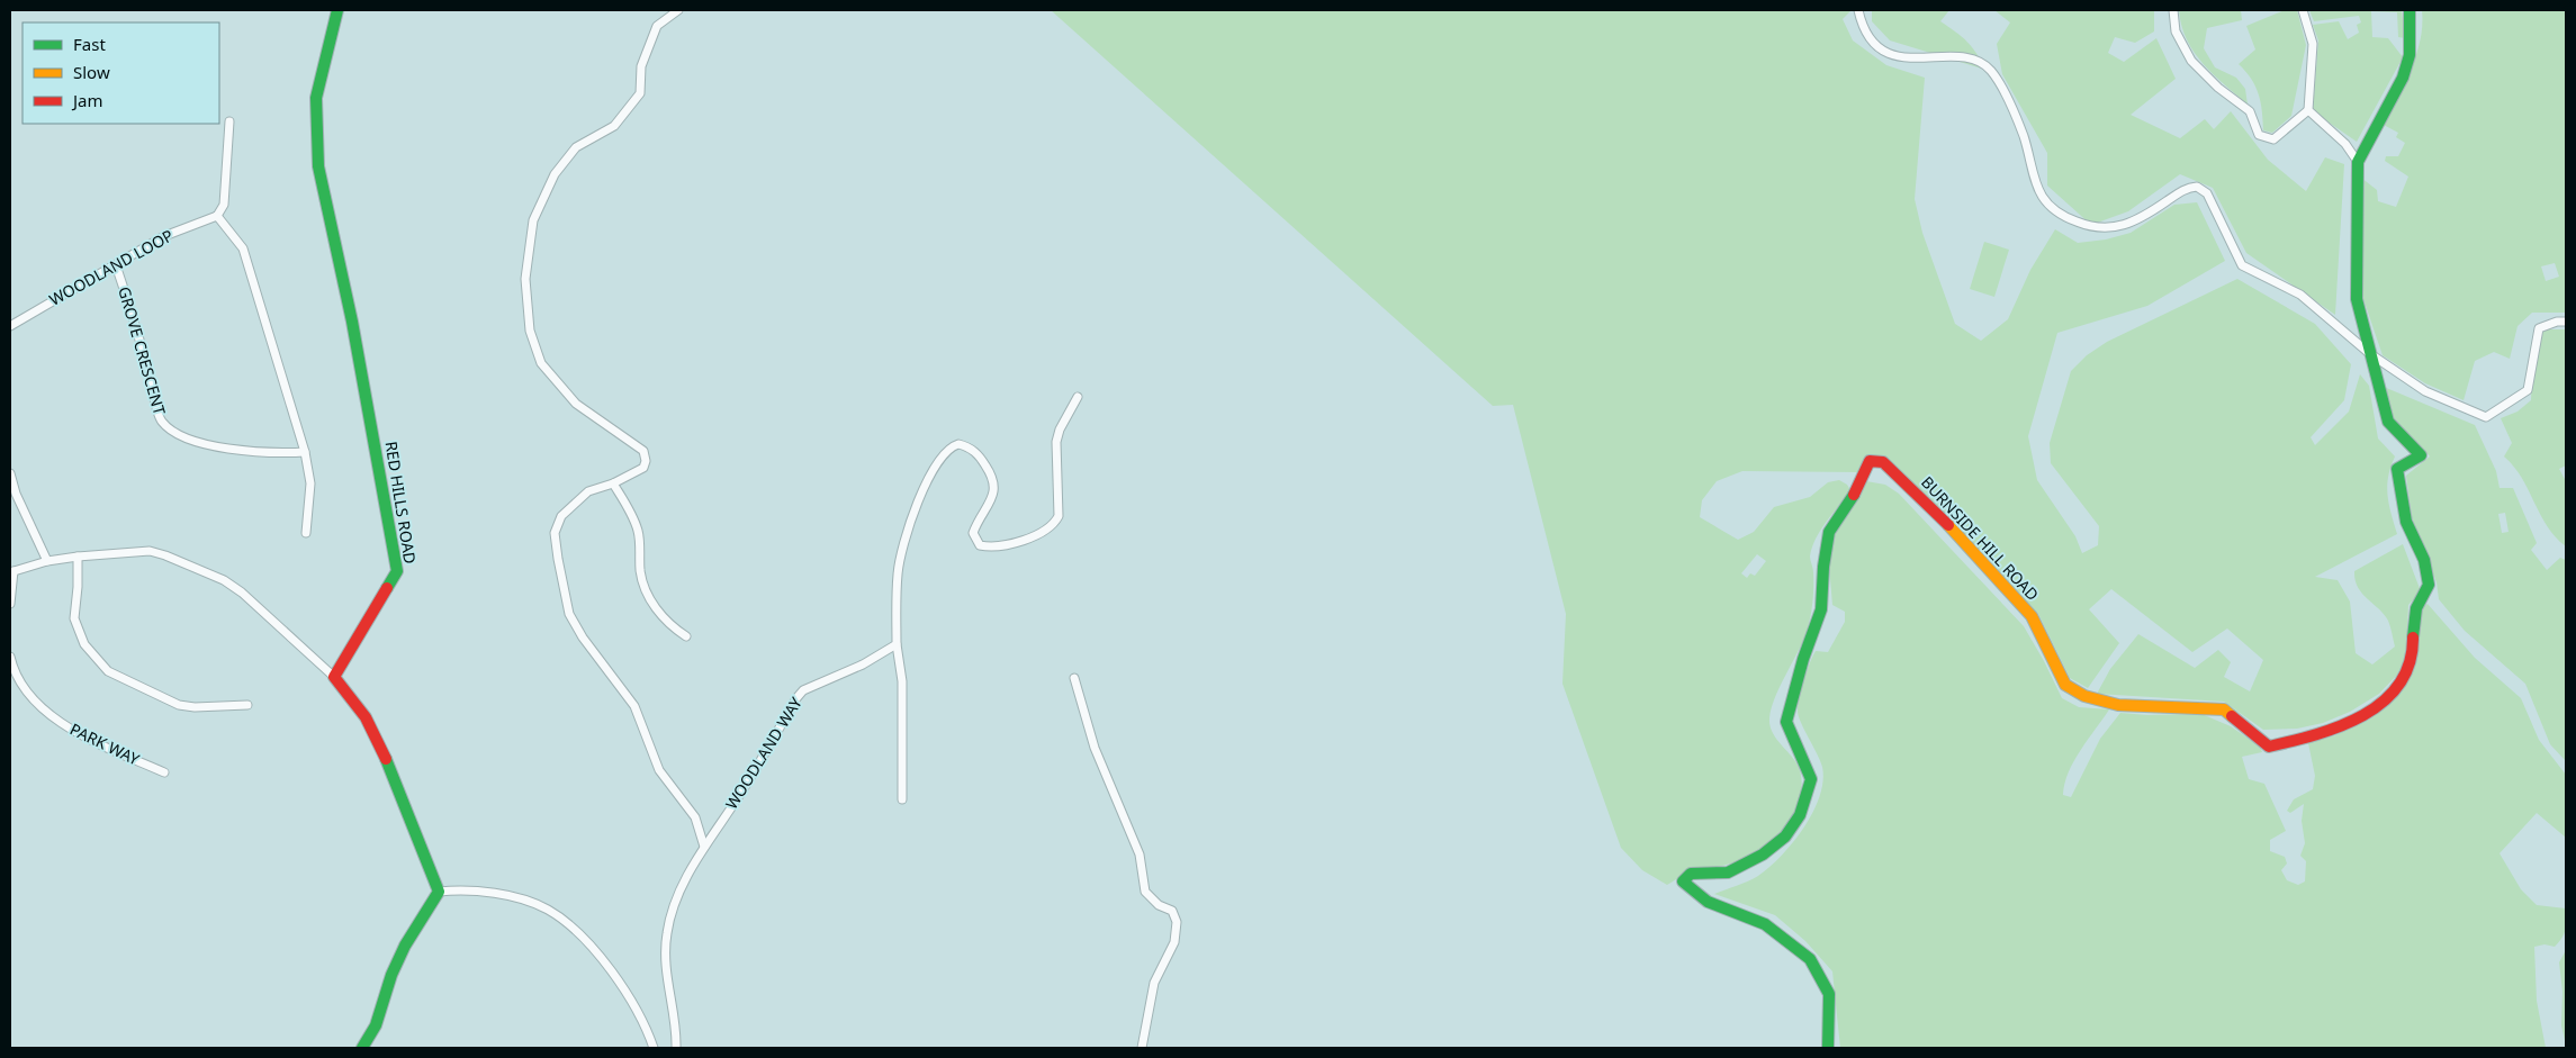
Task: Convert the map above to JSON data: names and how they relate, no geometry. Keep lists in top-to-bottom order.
{
  "streets": {
    "street": [
      "WOODLAND LOOP",
      "GROVE CRESCENT",
      "RED HILLS ROAD",
      "BURNSIDE HILL ROAD",
      "PARK WAY",
      "WOODLAND WAY"
    ]
  },
  "crossings": [
    ["WOODLAND LOOP", "GROVE CRESCENT"]
  ],
  "legend": ["Fast", "Slow", "Jam"]
}
